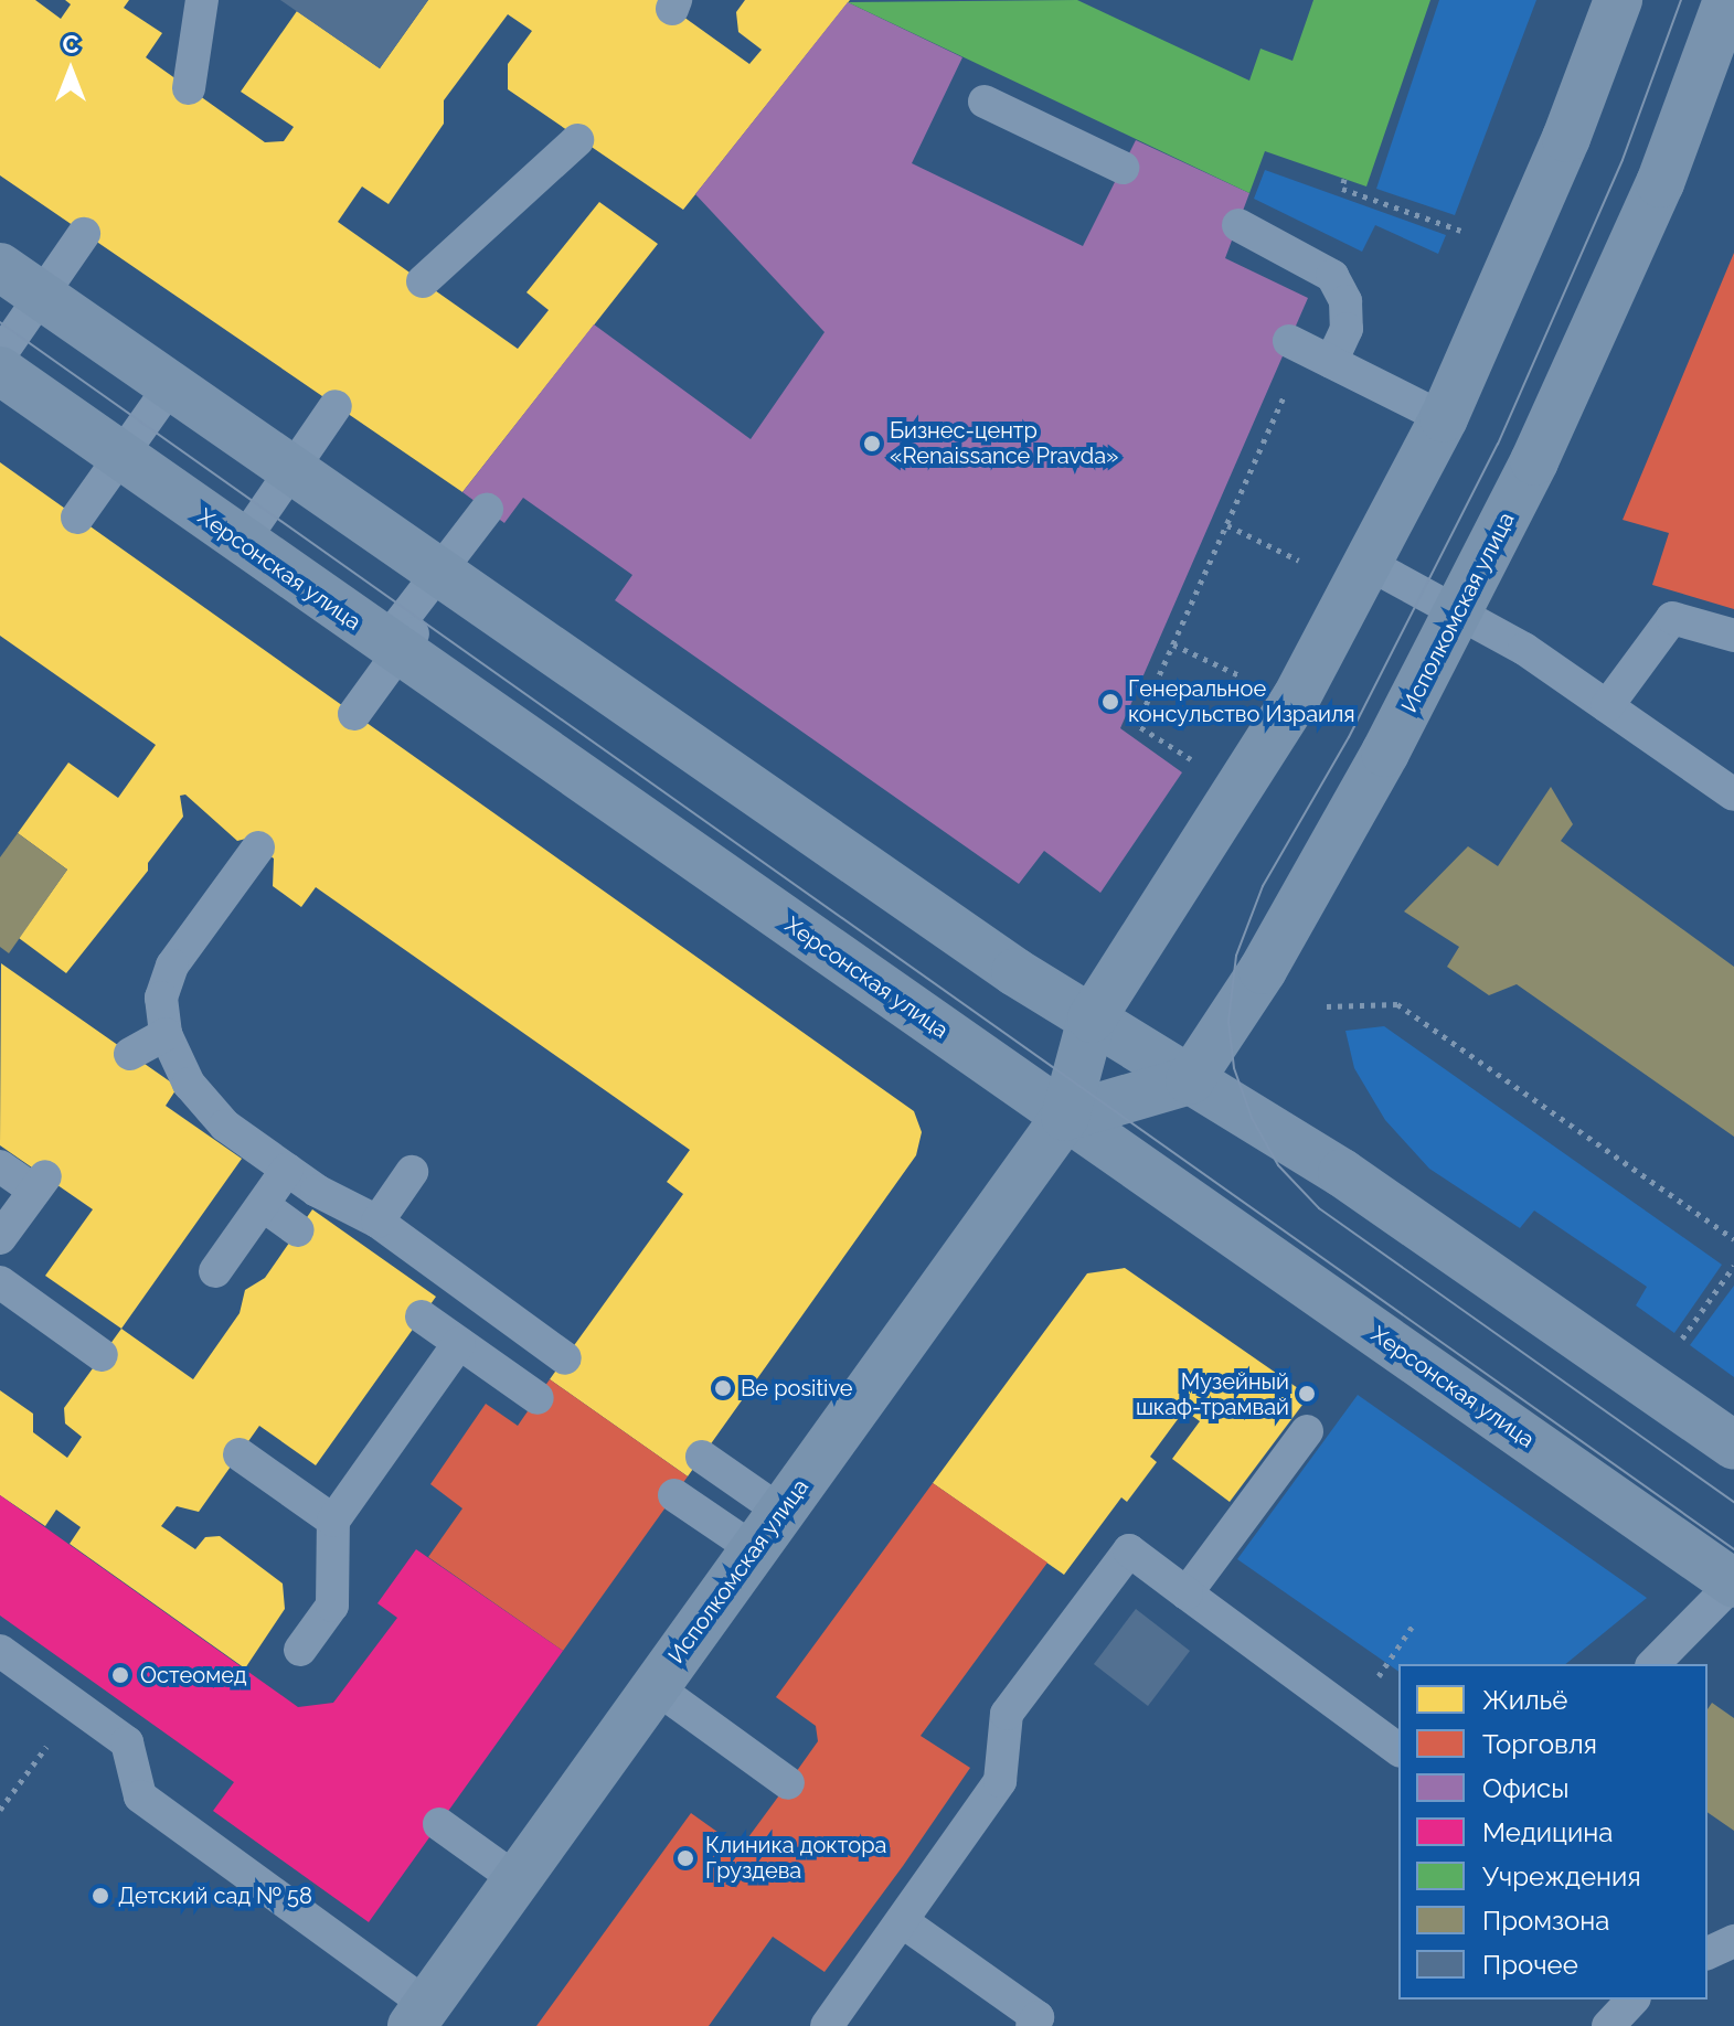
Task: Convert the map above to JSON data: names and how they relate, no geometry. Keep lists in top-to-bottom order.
{
  "streets": {
    "street": ["Херсонская улица", "Исполкомская улица"]
  },
  "crossings": [
    ["Херсонская улица", "Исполкомская улица"]
  ],
  "places": [
    "Бизнес-центр «Renaissance Pravda»",
    "Генеральное консульство Израиля",
    "Be positive",
    "Музейный шкаф-трамвай",
    "Остеомед",
    "Клиника доктора Груздева",
    "Детский сад № 58"
  ],
  "legend": [
    "Жильё",
    "Торговля",
    "Офисы",
    "Медицина",
    "Учреждения",
    "Промзона",
    "Прочее"
  ],
  "north": "top"
}
